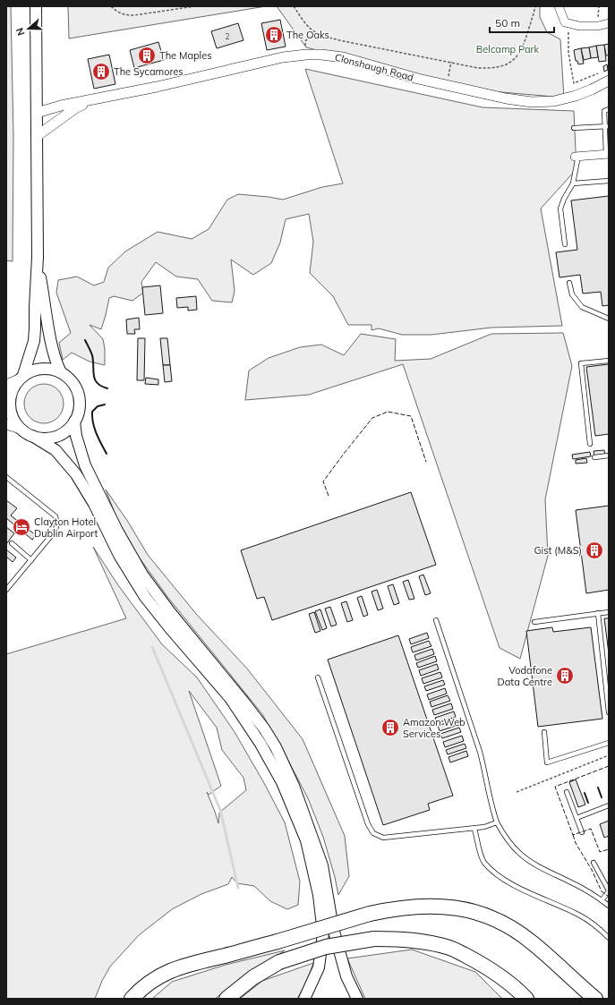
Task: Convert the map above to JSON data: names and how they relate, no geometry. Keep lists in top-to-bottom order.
{
  "streets": {
    "street": ["Clonshaugh Road"]
  },
  "parks": ["Belcamp Park"],
  "places": {
    "building": [
      "The Oaks",
      "The Maples",
      "The Sycamores",
      "Gist (M&S)",
      "Vodafone Data Centre",
      "Amazon Web Services"
    ],
    "hotel": ["Clayton Hotel Dublin Airport"]
  },
  "house_numbers": ["2"],
  "scale_bar": "50 m",
  "north": "left"
}
